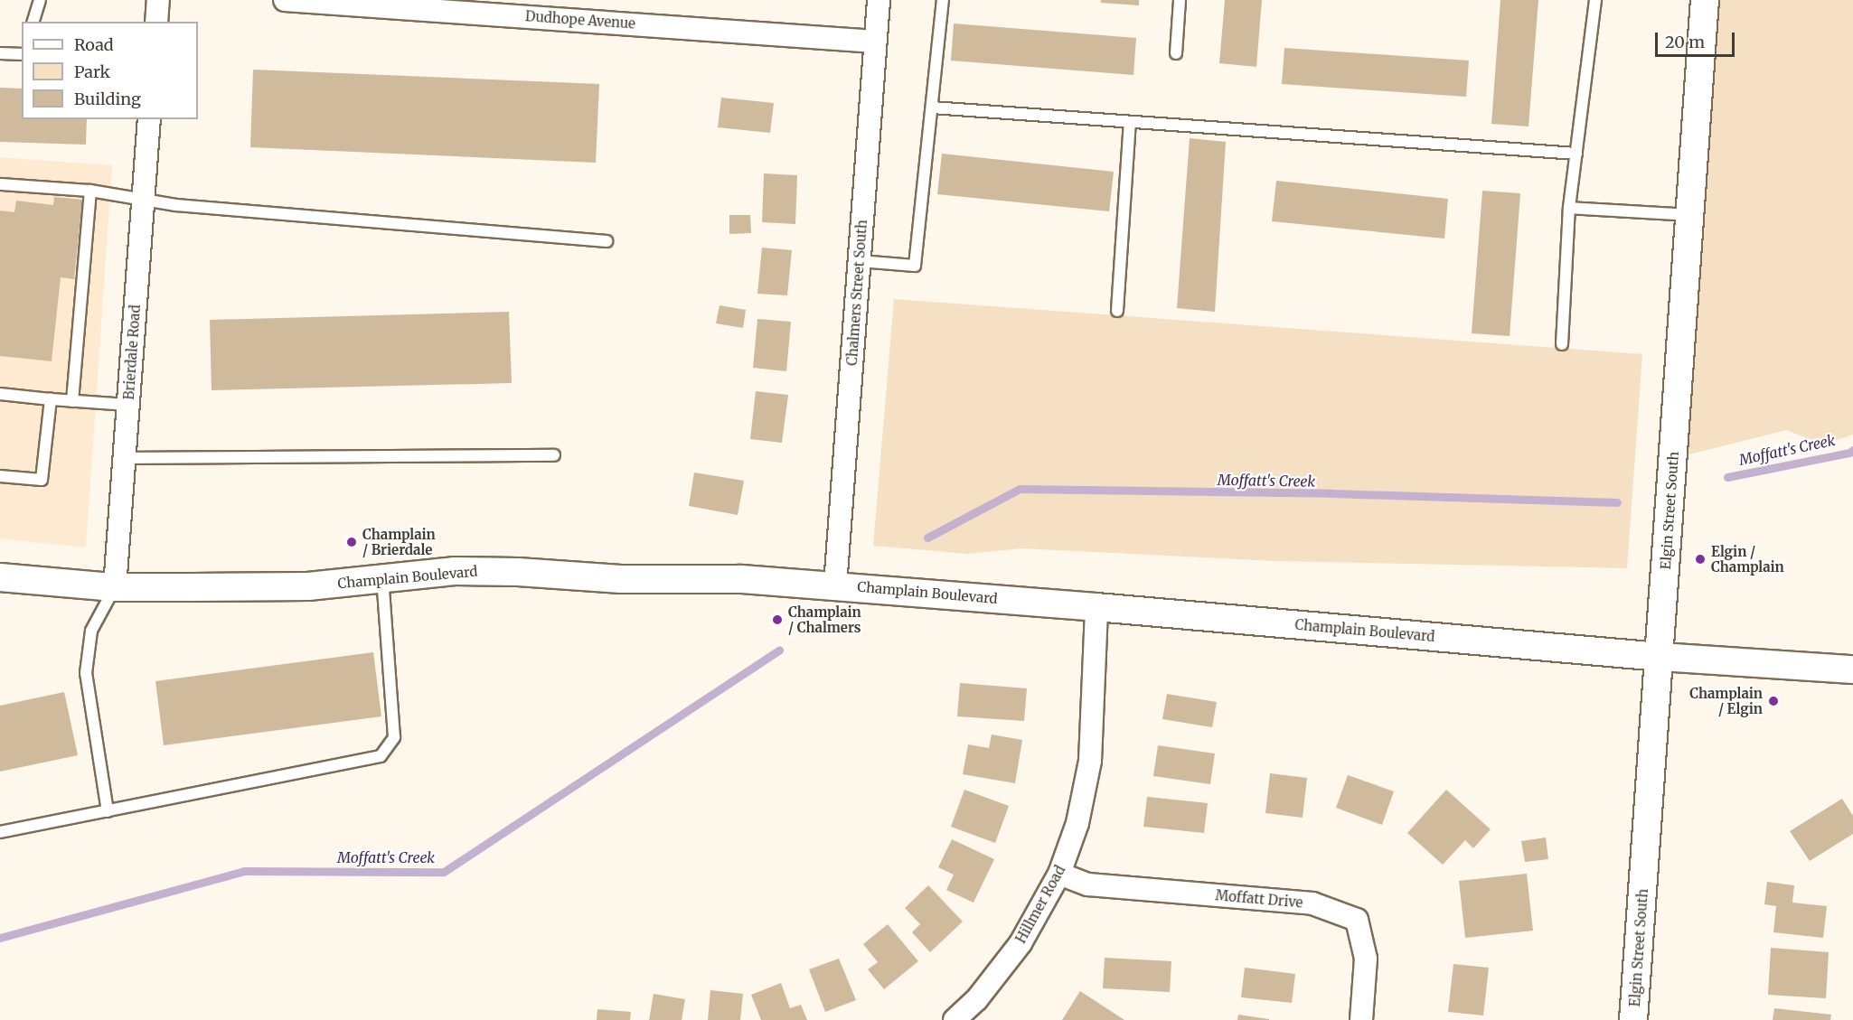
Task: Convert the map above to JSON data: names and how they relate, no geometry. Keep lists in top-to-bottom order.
{
  "streets": {
    "street": [
      "Dudhope Avenue",
      "Chalmers Street South",
      "Brierdale Road",
      "Elgin Street South",
      "Champlain Boulevard",
      "Moffatt Drive",
      "Hillmer Road"
    ]
  },
  "crossings": [
    ["Dudhope Avenue", "Chalmers Street South"],
    ["Chalmers Street South", "Champlain Boulevard"],
    ["Brierdale Road", "Champlain Boulevard"],
    ["Elgin Street South", "Champlain Boulevard"],
    ["Champlain Boulevard", "Hillmer Road"],
    ["Moffatt Drive", "Hillmer Road"]
  ],
  "water": ["Moffatt's Creek"],
  "places": [
    "Champlain / Brierdale",
    "Elgin / Champlain",
    "Champlain / Chalmers",
    "Champlain / Elgin"
  ],
  "legend": ["Road", "Park", "Building"],
  "scale_bar": "20 m"
}
